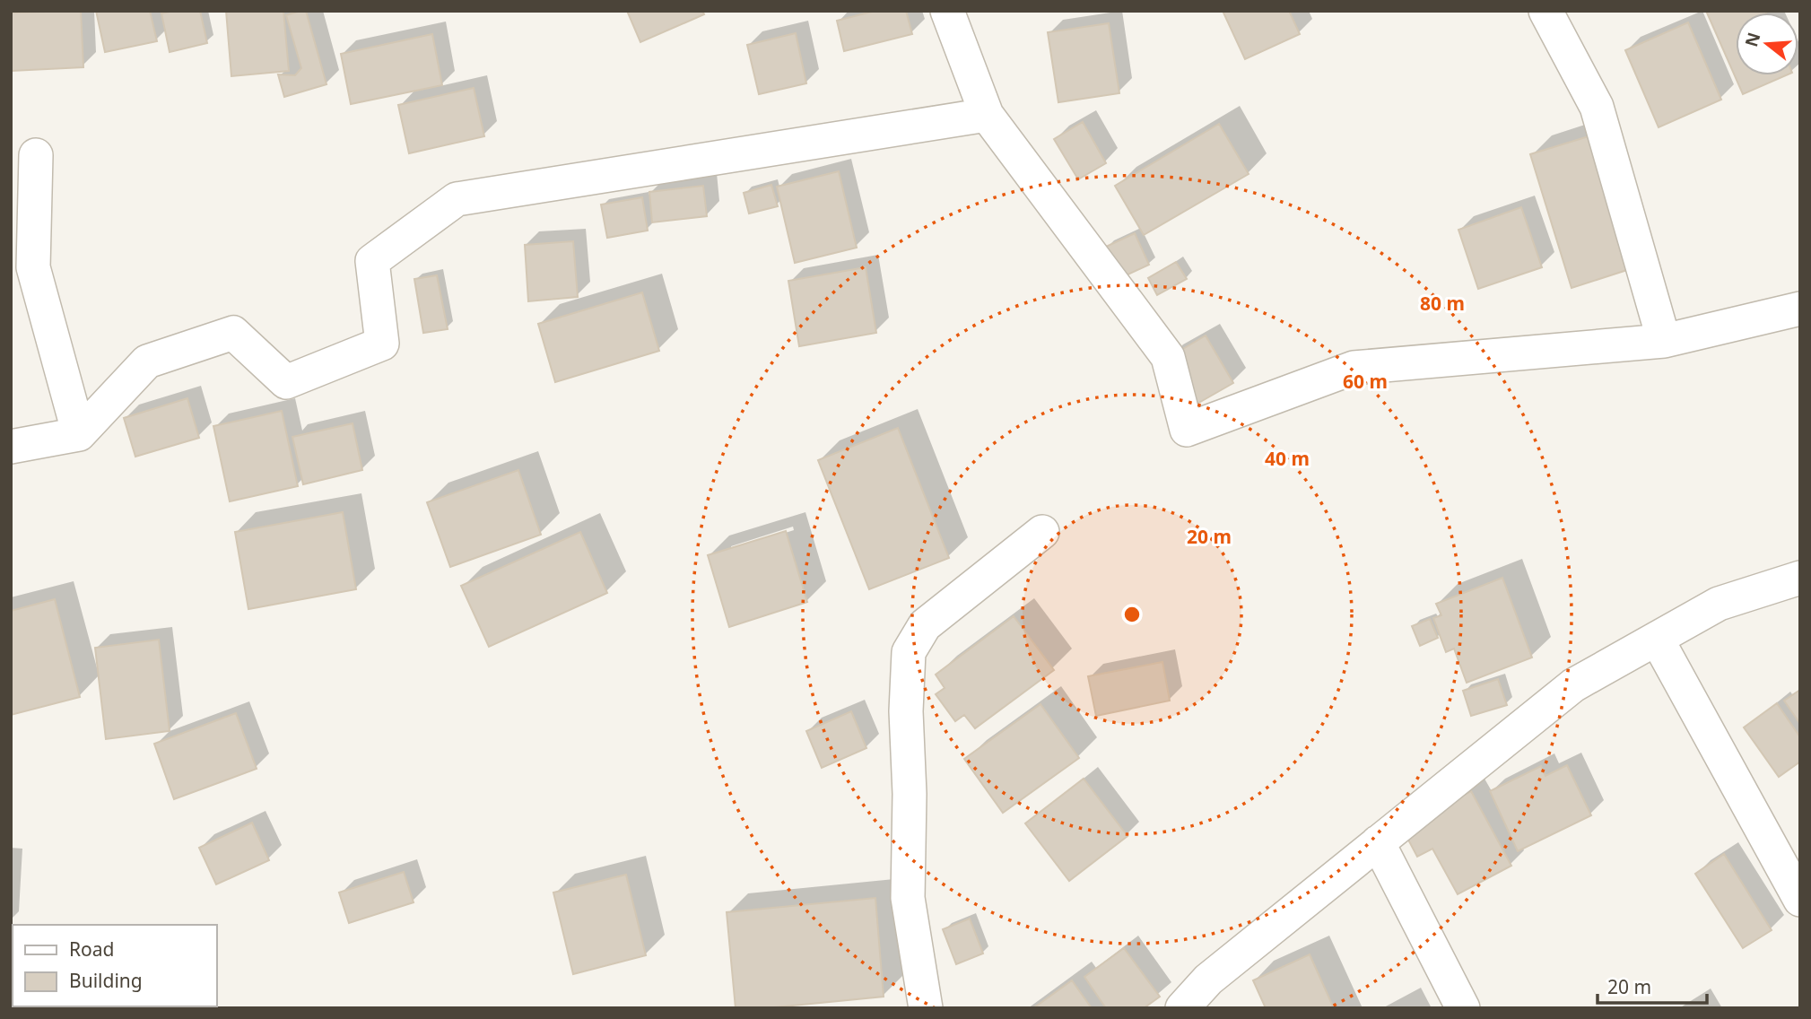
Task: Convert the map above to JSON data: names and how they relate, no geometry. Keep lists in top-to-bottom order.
{
  "legend": ["Road", "Building"],
  "scale_bar": "20 m",
  "north": "left",
  "rings": [
    "80 m",
    "60 m",
    "40 m",
    "20 m"
  ]
}
